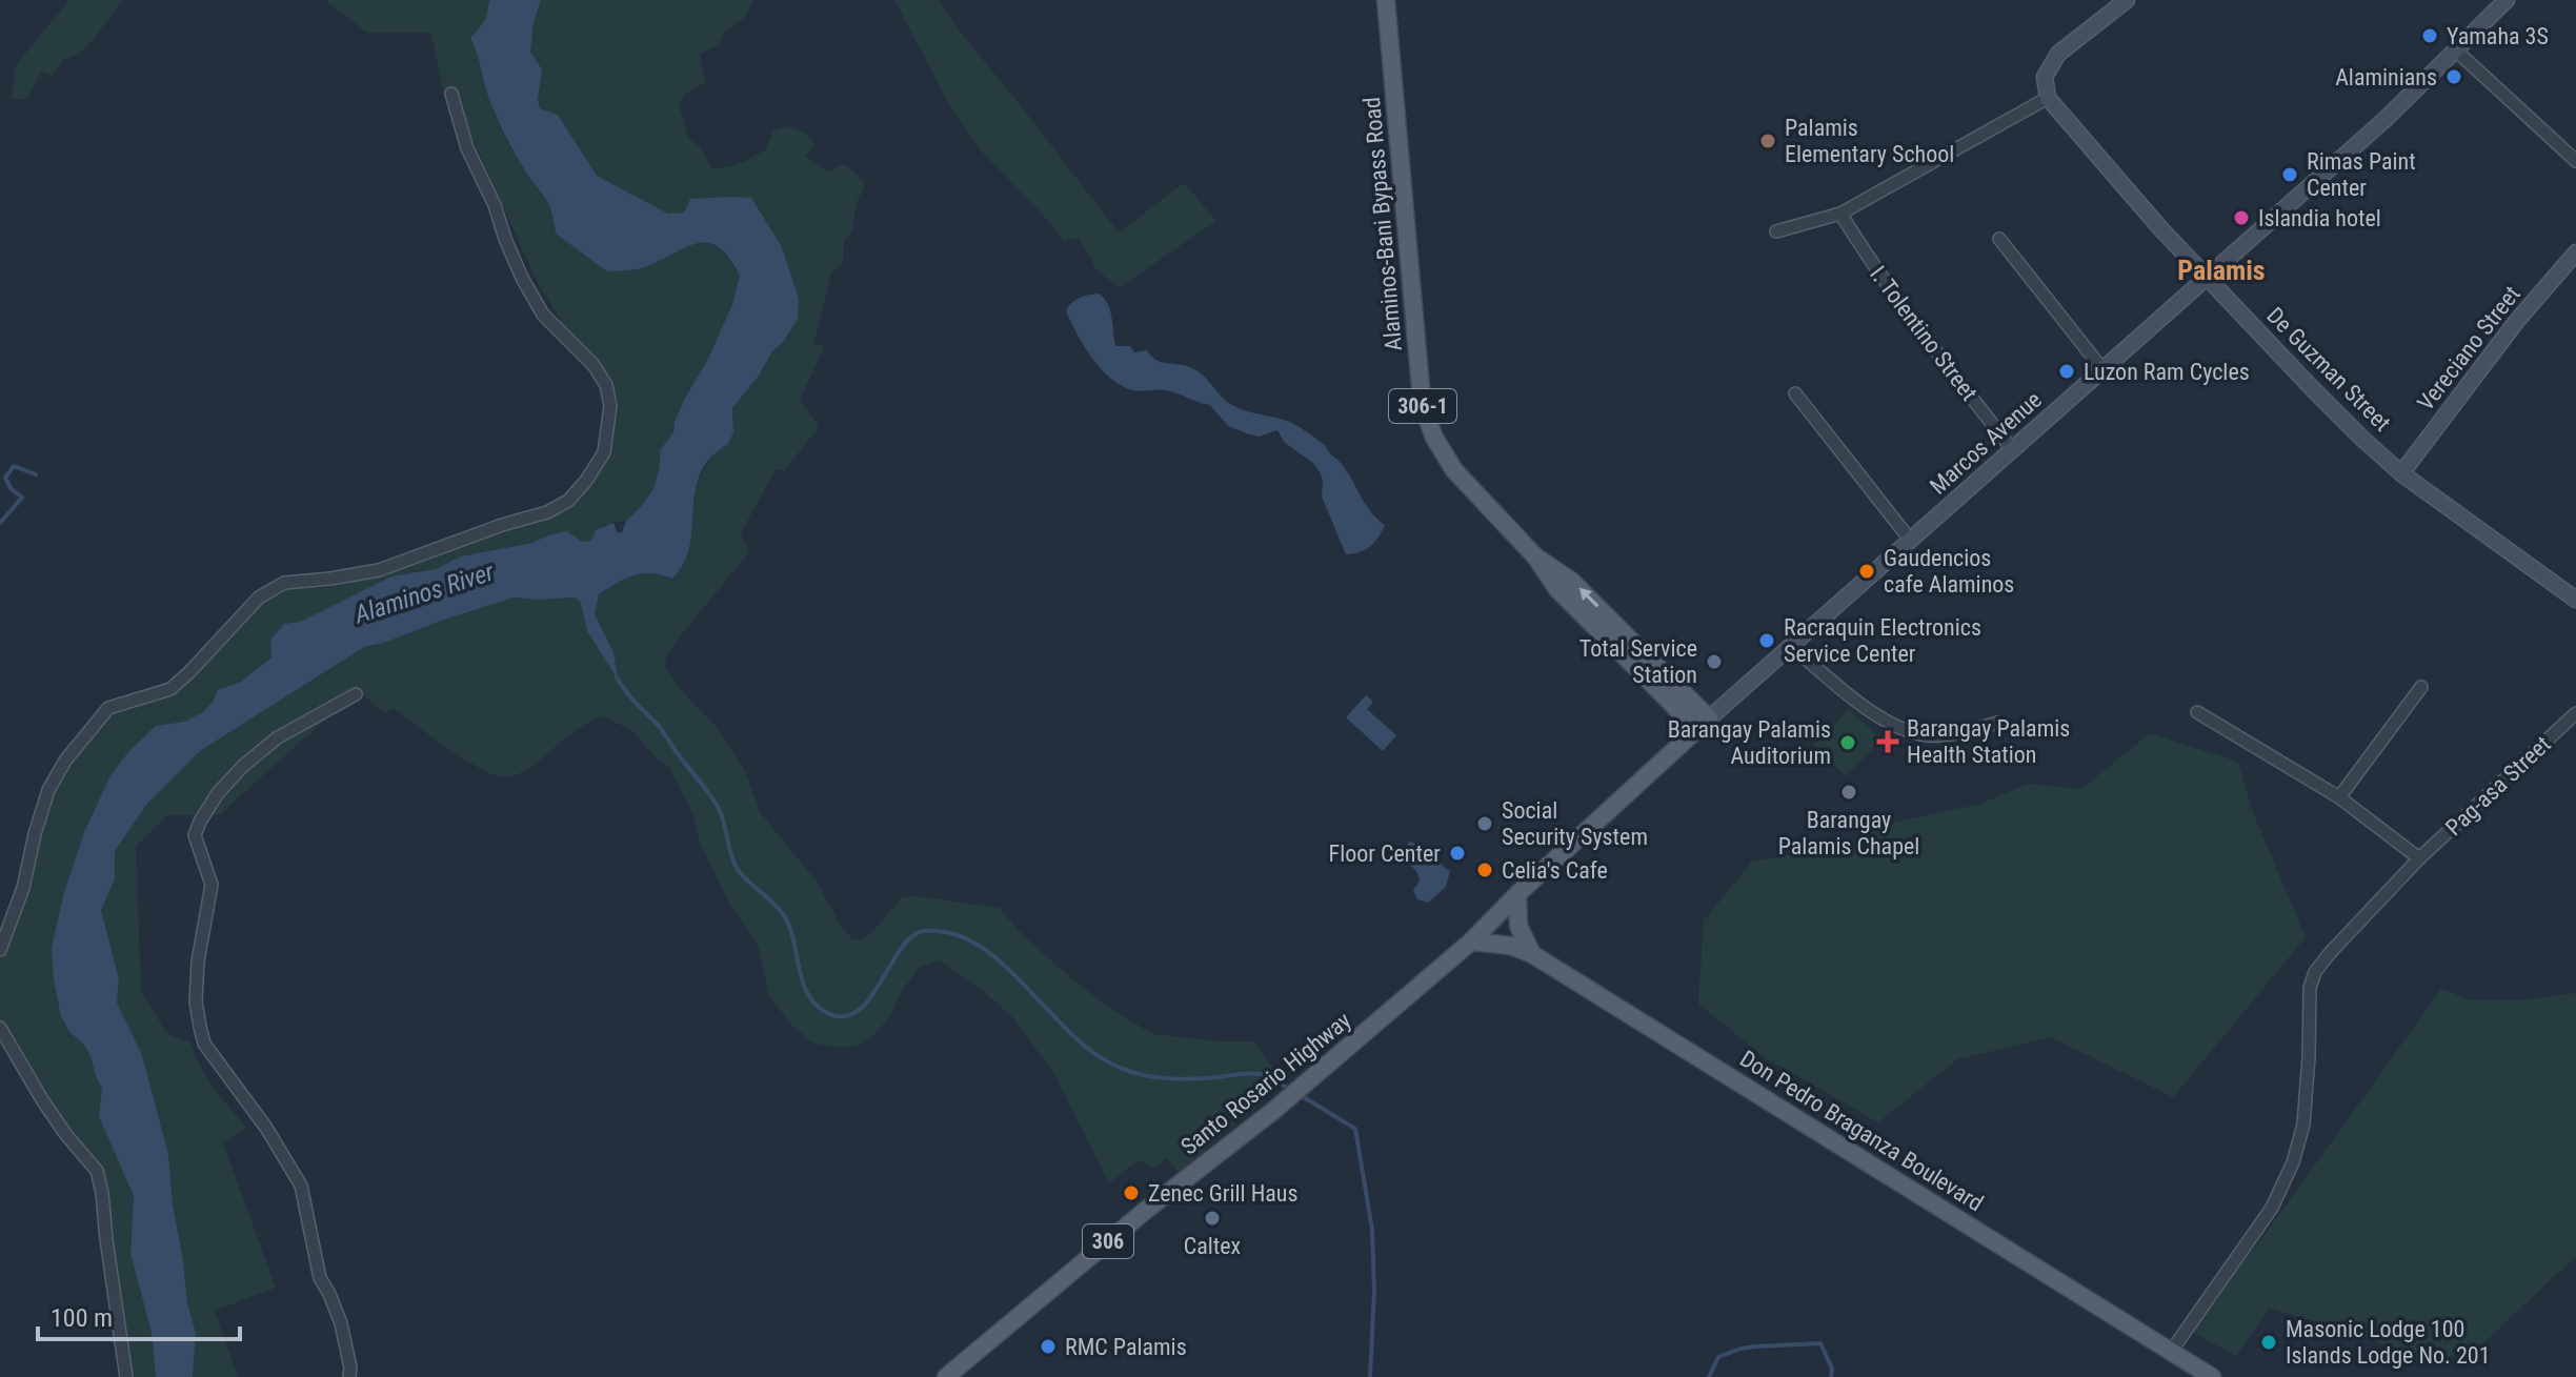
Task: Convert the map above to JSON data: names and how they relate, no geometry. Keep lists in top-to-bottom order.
{
  "streets": {
    "main road": [
      "Alaminos-Bani Bypass Road",
      "306-1",
      "Marcos Avenue",
      "Santo Rosario Highway",
      "Don Pedro Braganza Boulevard",
      "306"
    ],
    "street": [
      "I. Tolentino Street",
      "Vereciano Street",
      "De Guzman Street",
      "Pag-asa Street"
    ]
  },
  "crossings": [
    ["Alaminos-Bani Bypass Road", "Marcos Avenue"],
    ["I. Tolentino Street", "Marcos Avenue"],
    ["Vereciano Street", "De Guzman Street"],
    ["De Guzman Street", "Marcos Avenue"],
    ["Marcos Avenue", "Santo Rosario Highway"],
    ["Pag-asa Street", "Don Pedro Braganza Boulevard"],
    ["Santo Rosario Highway", "Don Pedro Braganza Boulevard"]
  ],
  "districts": ["Palamis"],
  "water": ["Alaminos River"],
  "places": {
    "other": [
      "Yamaha 3S",
      "Alaminians",
      "Palamis Elementary School",
      "Rimas Paint Center",
      "Islandia hotel",
      "Luzon Ram Cycles",
      "Gaudencios cafe Alaminos",
      "Racraquin Electronics Service Center",
      "Total Service Station",
      "Barangay Palamis Auditorium",
      "Barangay Palamis Chapel",
      "Social Security System",
      "Floor Center",
      "Celia's Cafe",
      "Zenec Grill Haus",
      "Caltex",
      "Masonic Lodge 100 Islands Lodge No. 201",
      "RMC Palamis"
    ],
    "health": ["Barangay Palamis Health Station"]
  },
  "scale_bar": "100 m"
}
